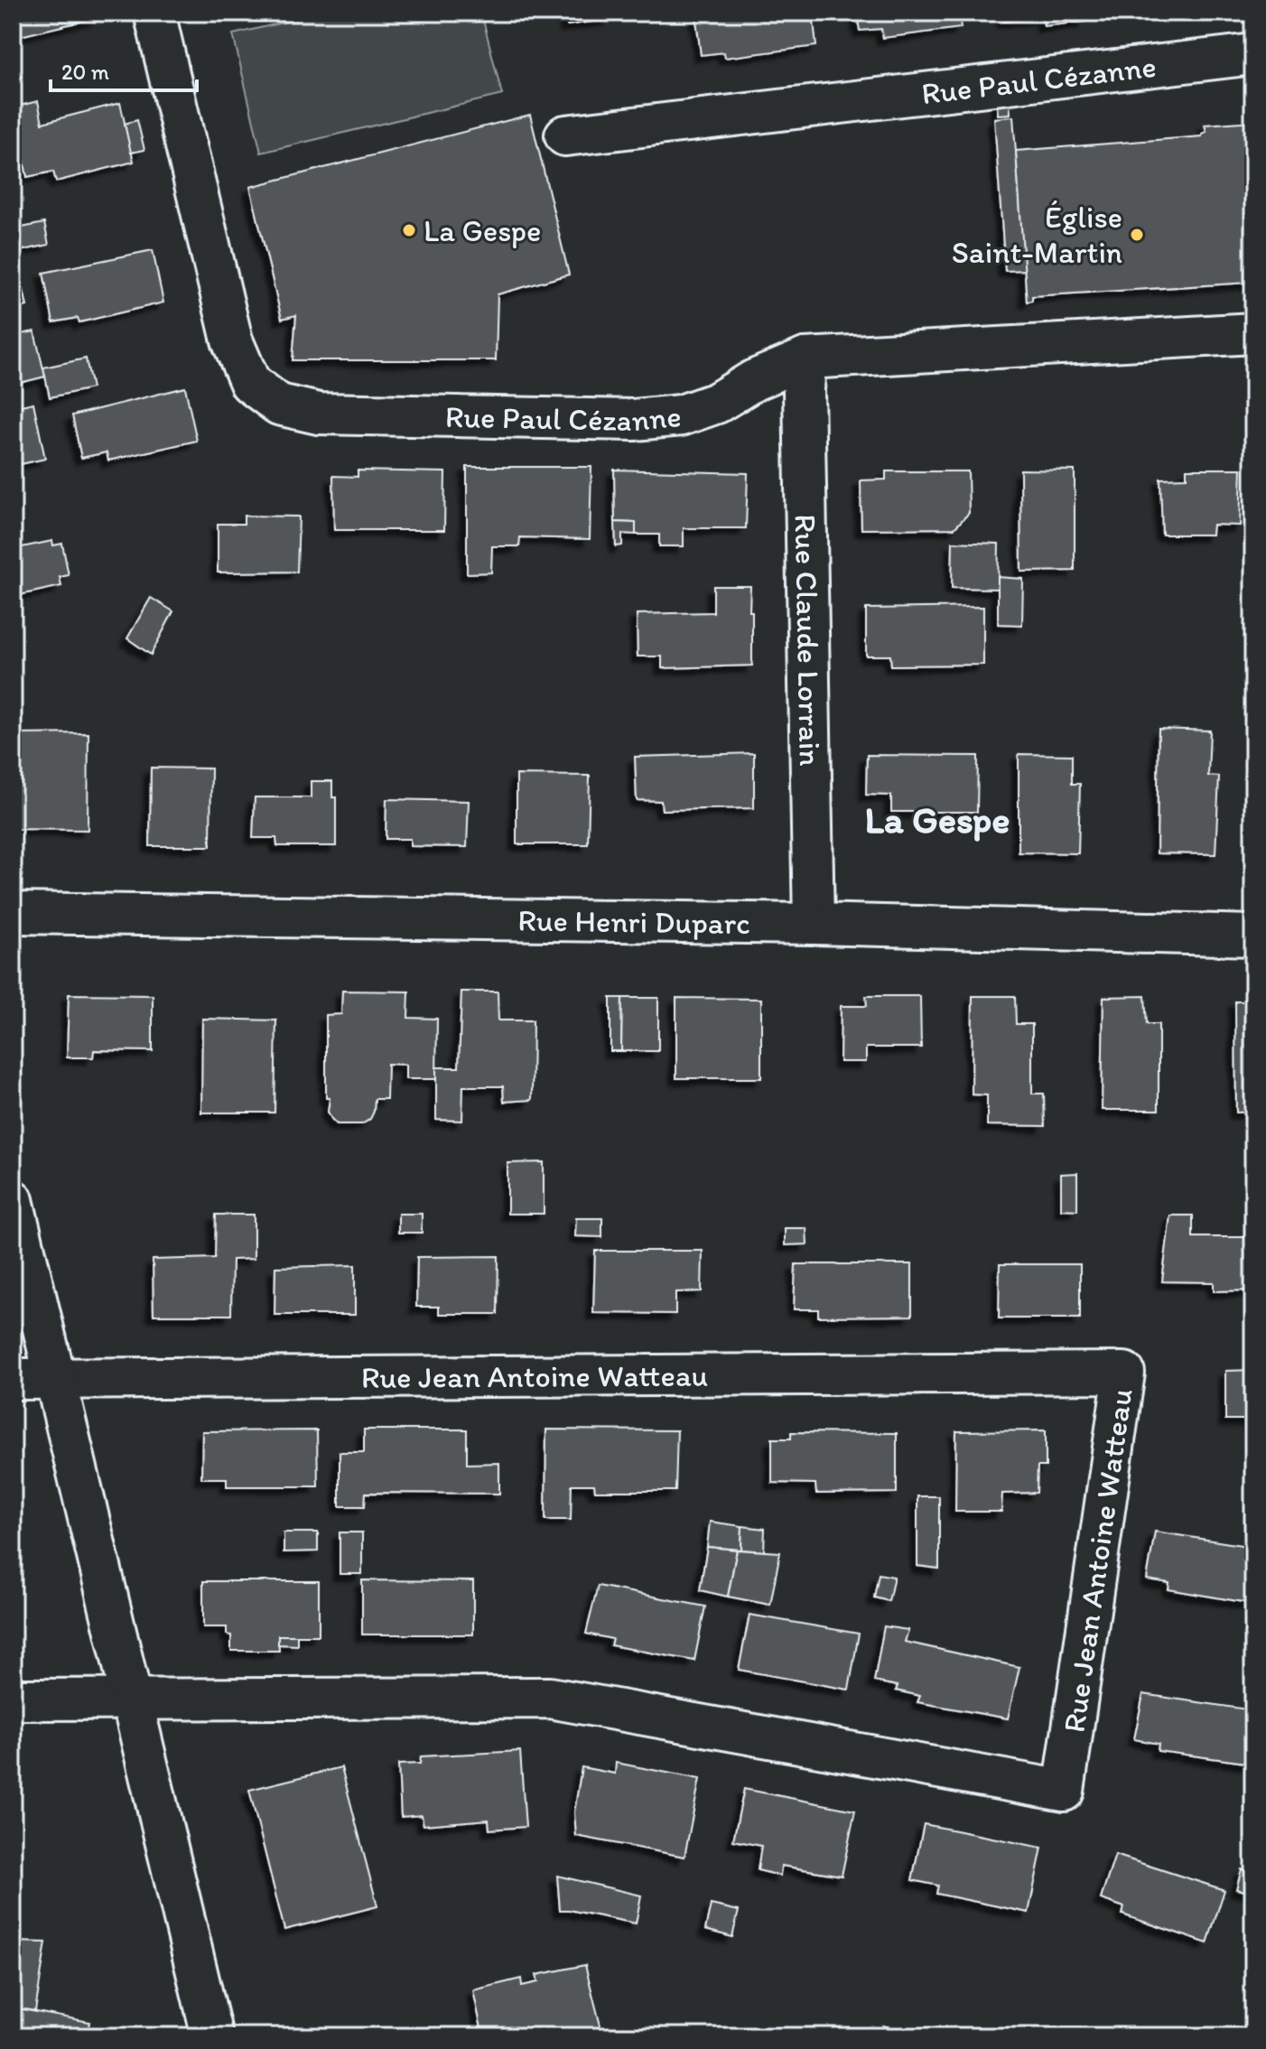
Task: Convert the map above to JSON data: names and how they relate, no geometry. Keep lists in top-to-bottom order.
{
  "streets": {
    "street": [
      "Rue Paul Cézanne",
      "Rue Claude Lorrain",
      "Rue Henri Duparc",
      "Rue Jean Antoine Watteau"
    ]
  },
  "crossings": [
    ["Rue Paul Cézanne", "Rue Claude Lorrain"],
    ["Rue Claude Lorrain", "Rue Henri Duparc"]
  ],
  "districts": ["La Gespe"],
  "places": ["La Gespe", "Église Saint-Martin"],
  "scale_bar": "20 m"
}
